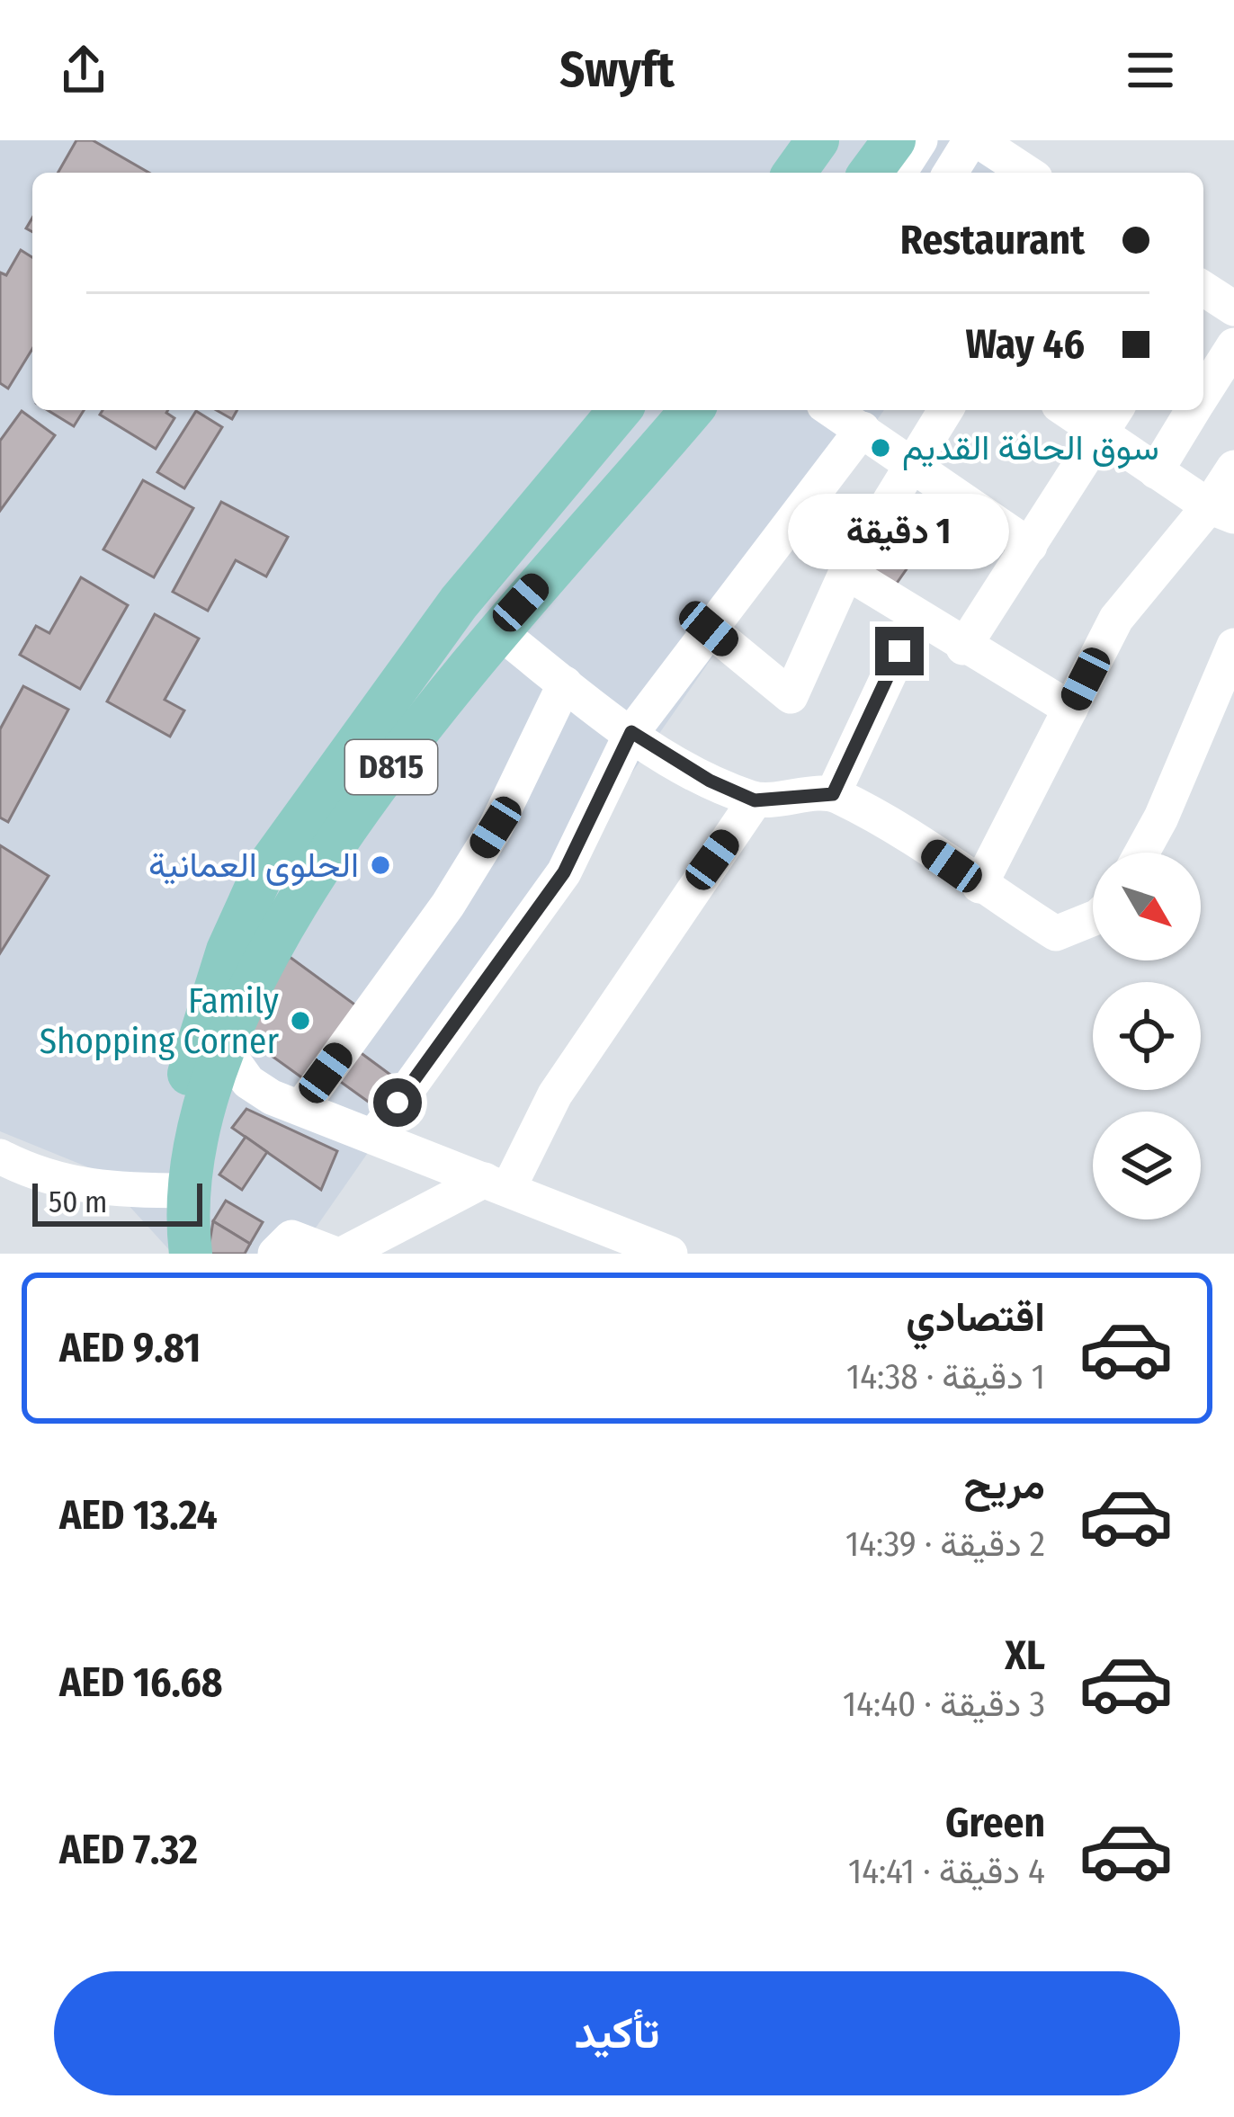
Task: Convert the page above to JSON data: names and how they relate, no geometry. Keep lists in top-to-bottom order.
{
  "streets": {
    "main road": ["D815"]
  },
  "places": ["سوق الحافة القديم", "الحلوى العمانية", "Family Shopping Corner"],
  "scale_bar": "50 m",
  "north": "bottom right",
  "page": {
    "header": "Swyft",
    "banner": ["Restaurant", "Way 46"],
    "bubble": "1 دقيقة",
    "scale": "50 m",
    "list": [
      {
        "name": "اقتصادي",
        "note": "1 دقيقة · 14:38",
        "value": "AED 9.81"
      },
      {
        "name": "مريح",
        "note": "2 دقيقة · 14:39",
        "value": "AED 13.24"
      },
      {
        "name": "XL",
        "note": "3 دقيقة · 14:40",
        "value": "AED 16.68"
      },
      {
        "name": "Green",
        "note": "4 دقيقة · 14:41",
        "value": "AED 7.32"
      }
    ],
    "buttons": "تأكيد"
  }
}
